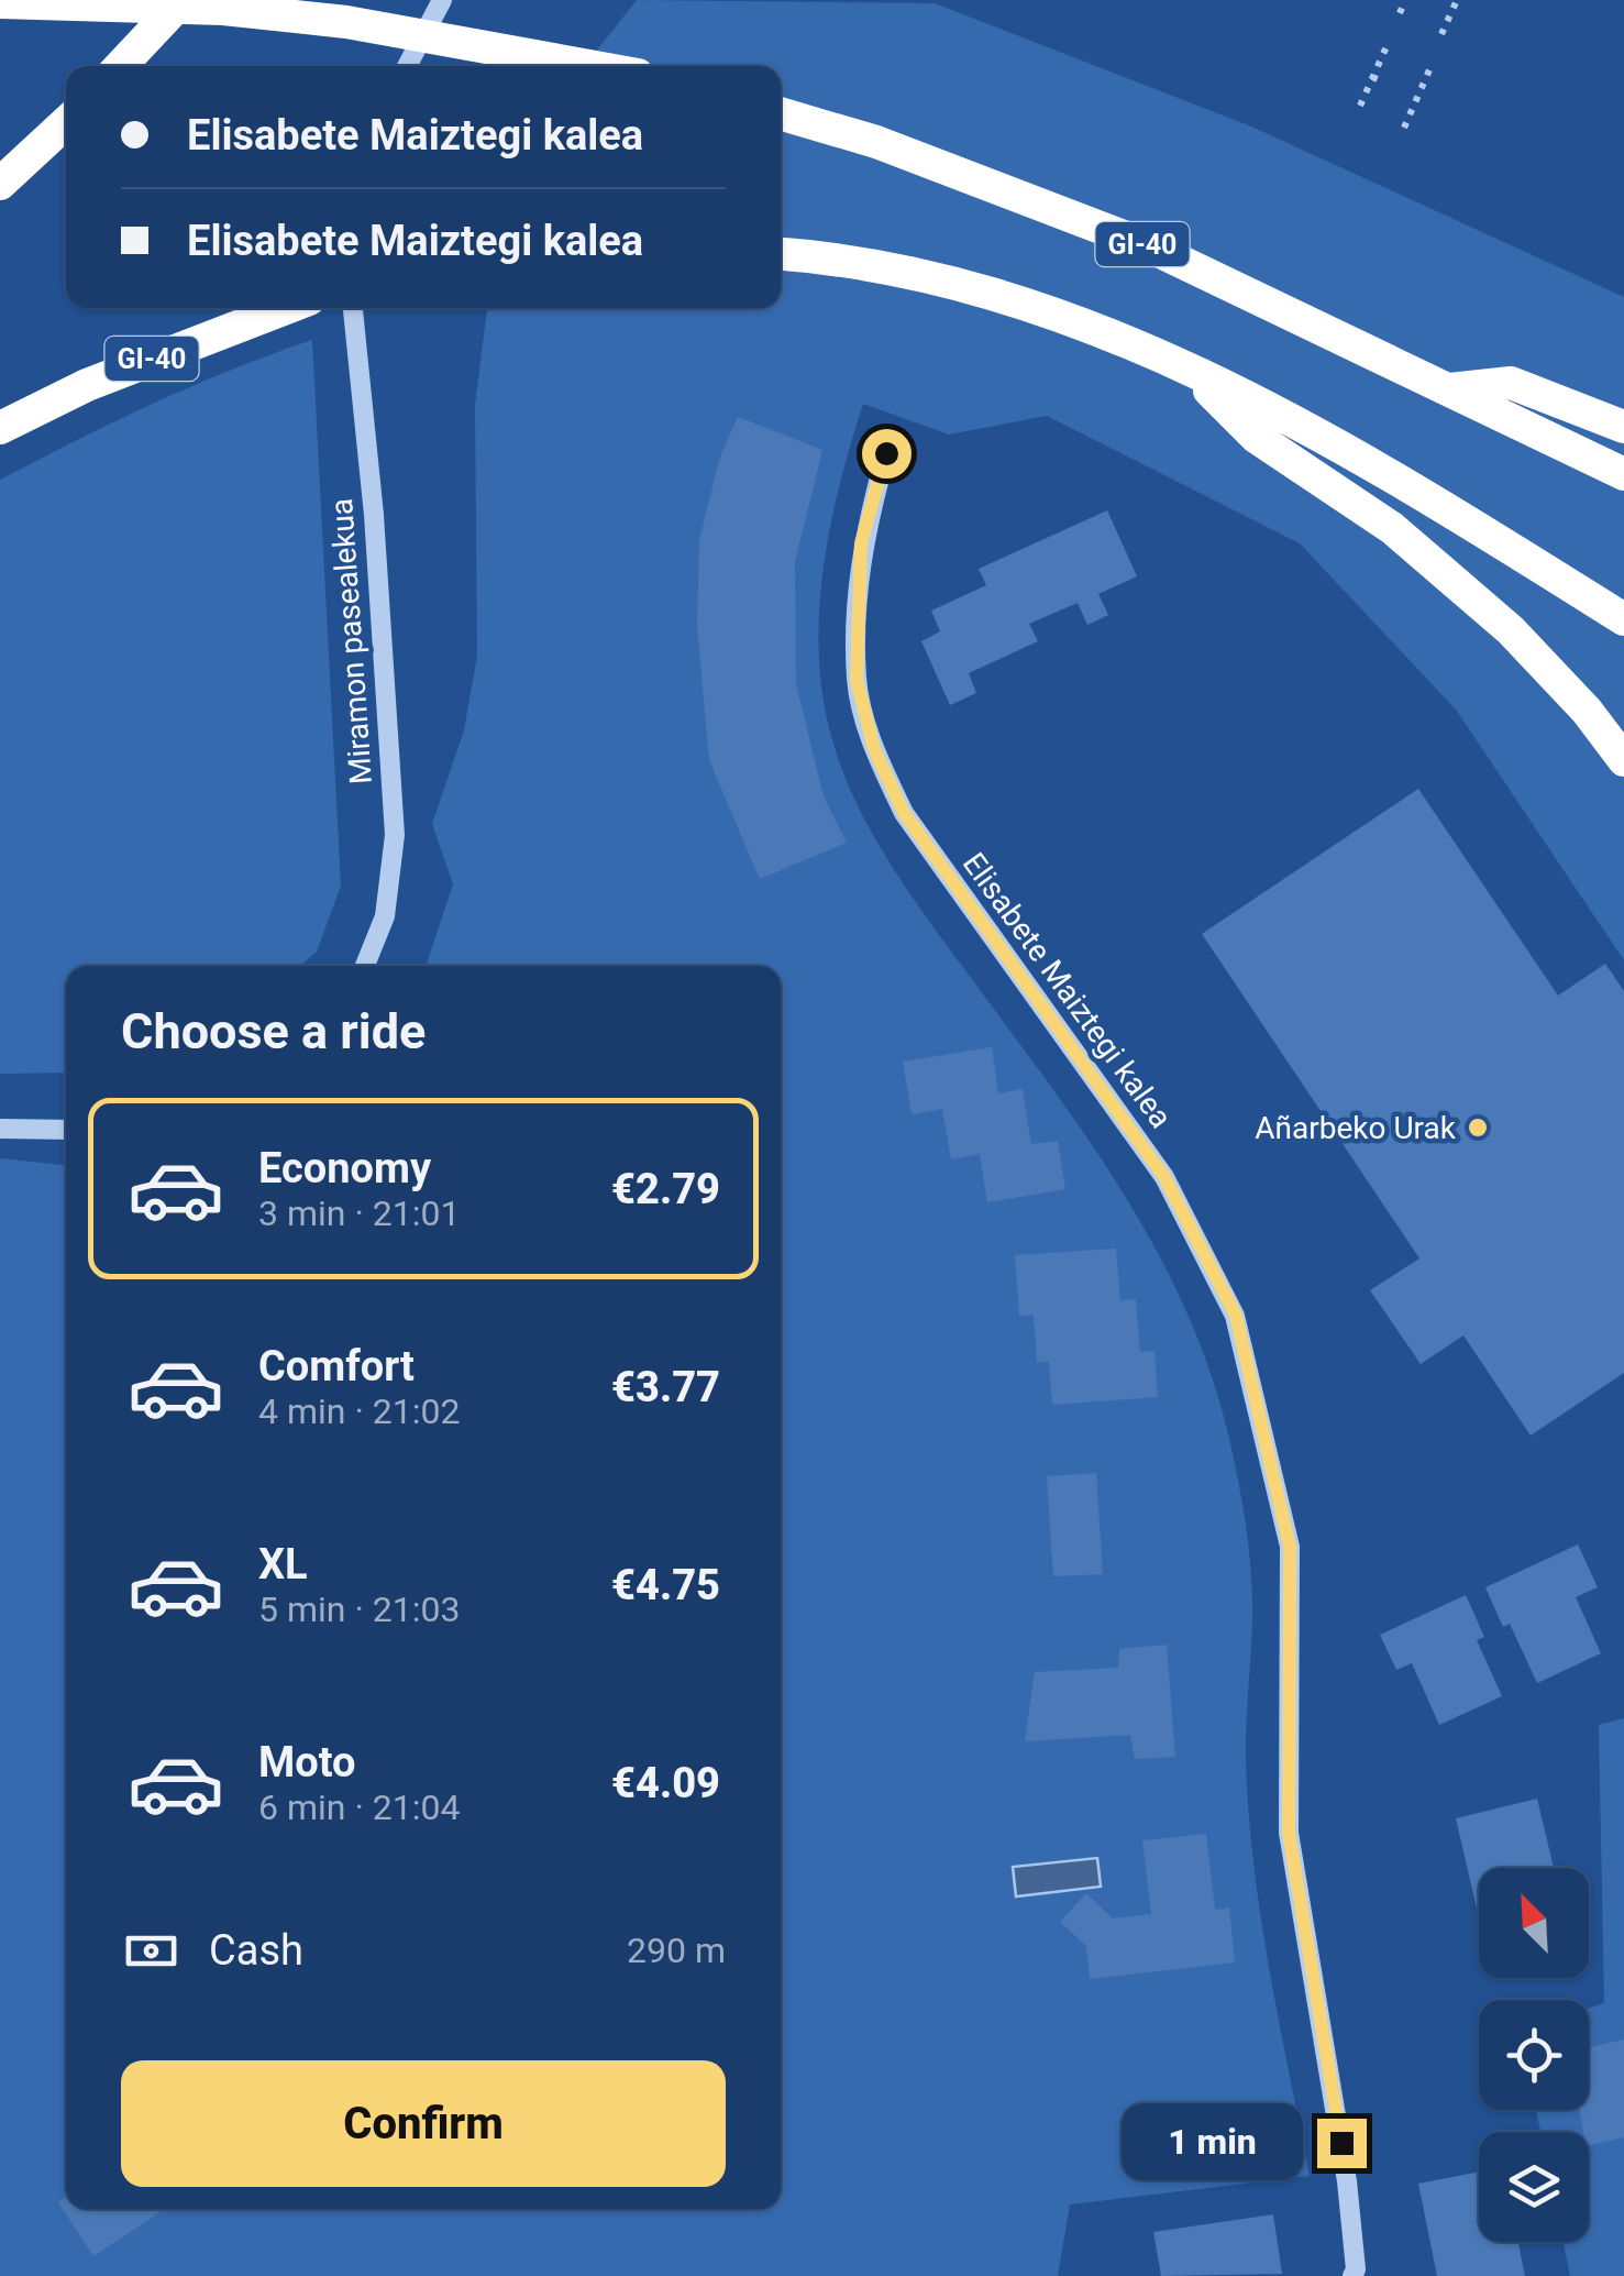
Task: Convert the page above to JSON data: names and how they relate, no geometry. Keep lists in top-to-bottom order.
{
  "streets": {
    "highway": ["GI-40"],
    "street": ["Miramon pasealekua", "Elisabete Maiztegi kalea"]
  },
  "places": ["Añarbeko Urak"],
  "north": "top left",
  "page": {
    "banner": ["Elisabete Maiztegi kalea", "Elisabete Maiztegi kalea"],
    "heading": "Choose a ride",
    "list": [
      {
        "name": "Economy",
        "note": "3 min · 21:01",
        "value": "€2.79"
      },
      {
        "name": "Comfort",
        "note": "4 min · 21:02",
        "value": "€3.77"
      },
      {
        "name": "XL",
        "note": "5 min · 21:03",
        "value": "€4.75"
      },
      {
        "name": "Moto",
        "note": "6 min · 21:04",
        "value": "€4.09"
      }
    ],
    "pay": ["Cash", "290 m"],
    "buttons": "Confirm",
    "bubble": "1 min"
  }
}
